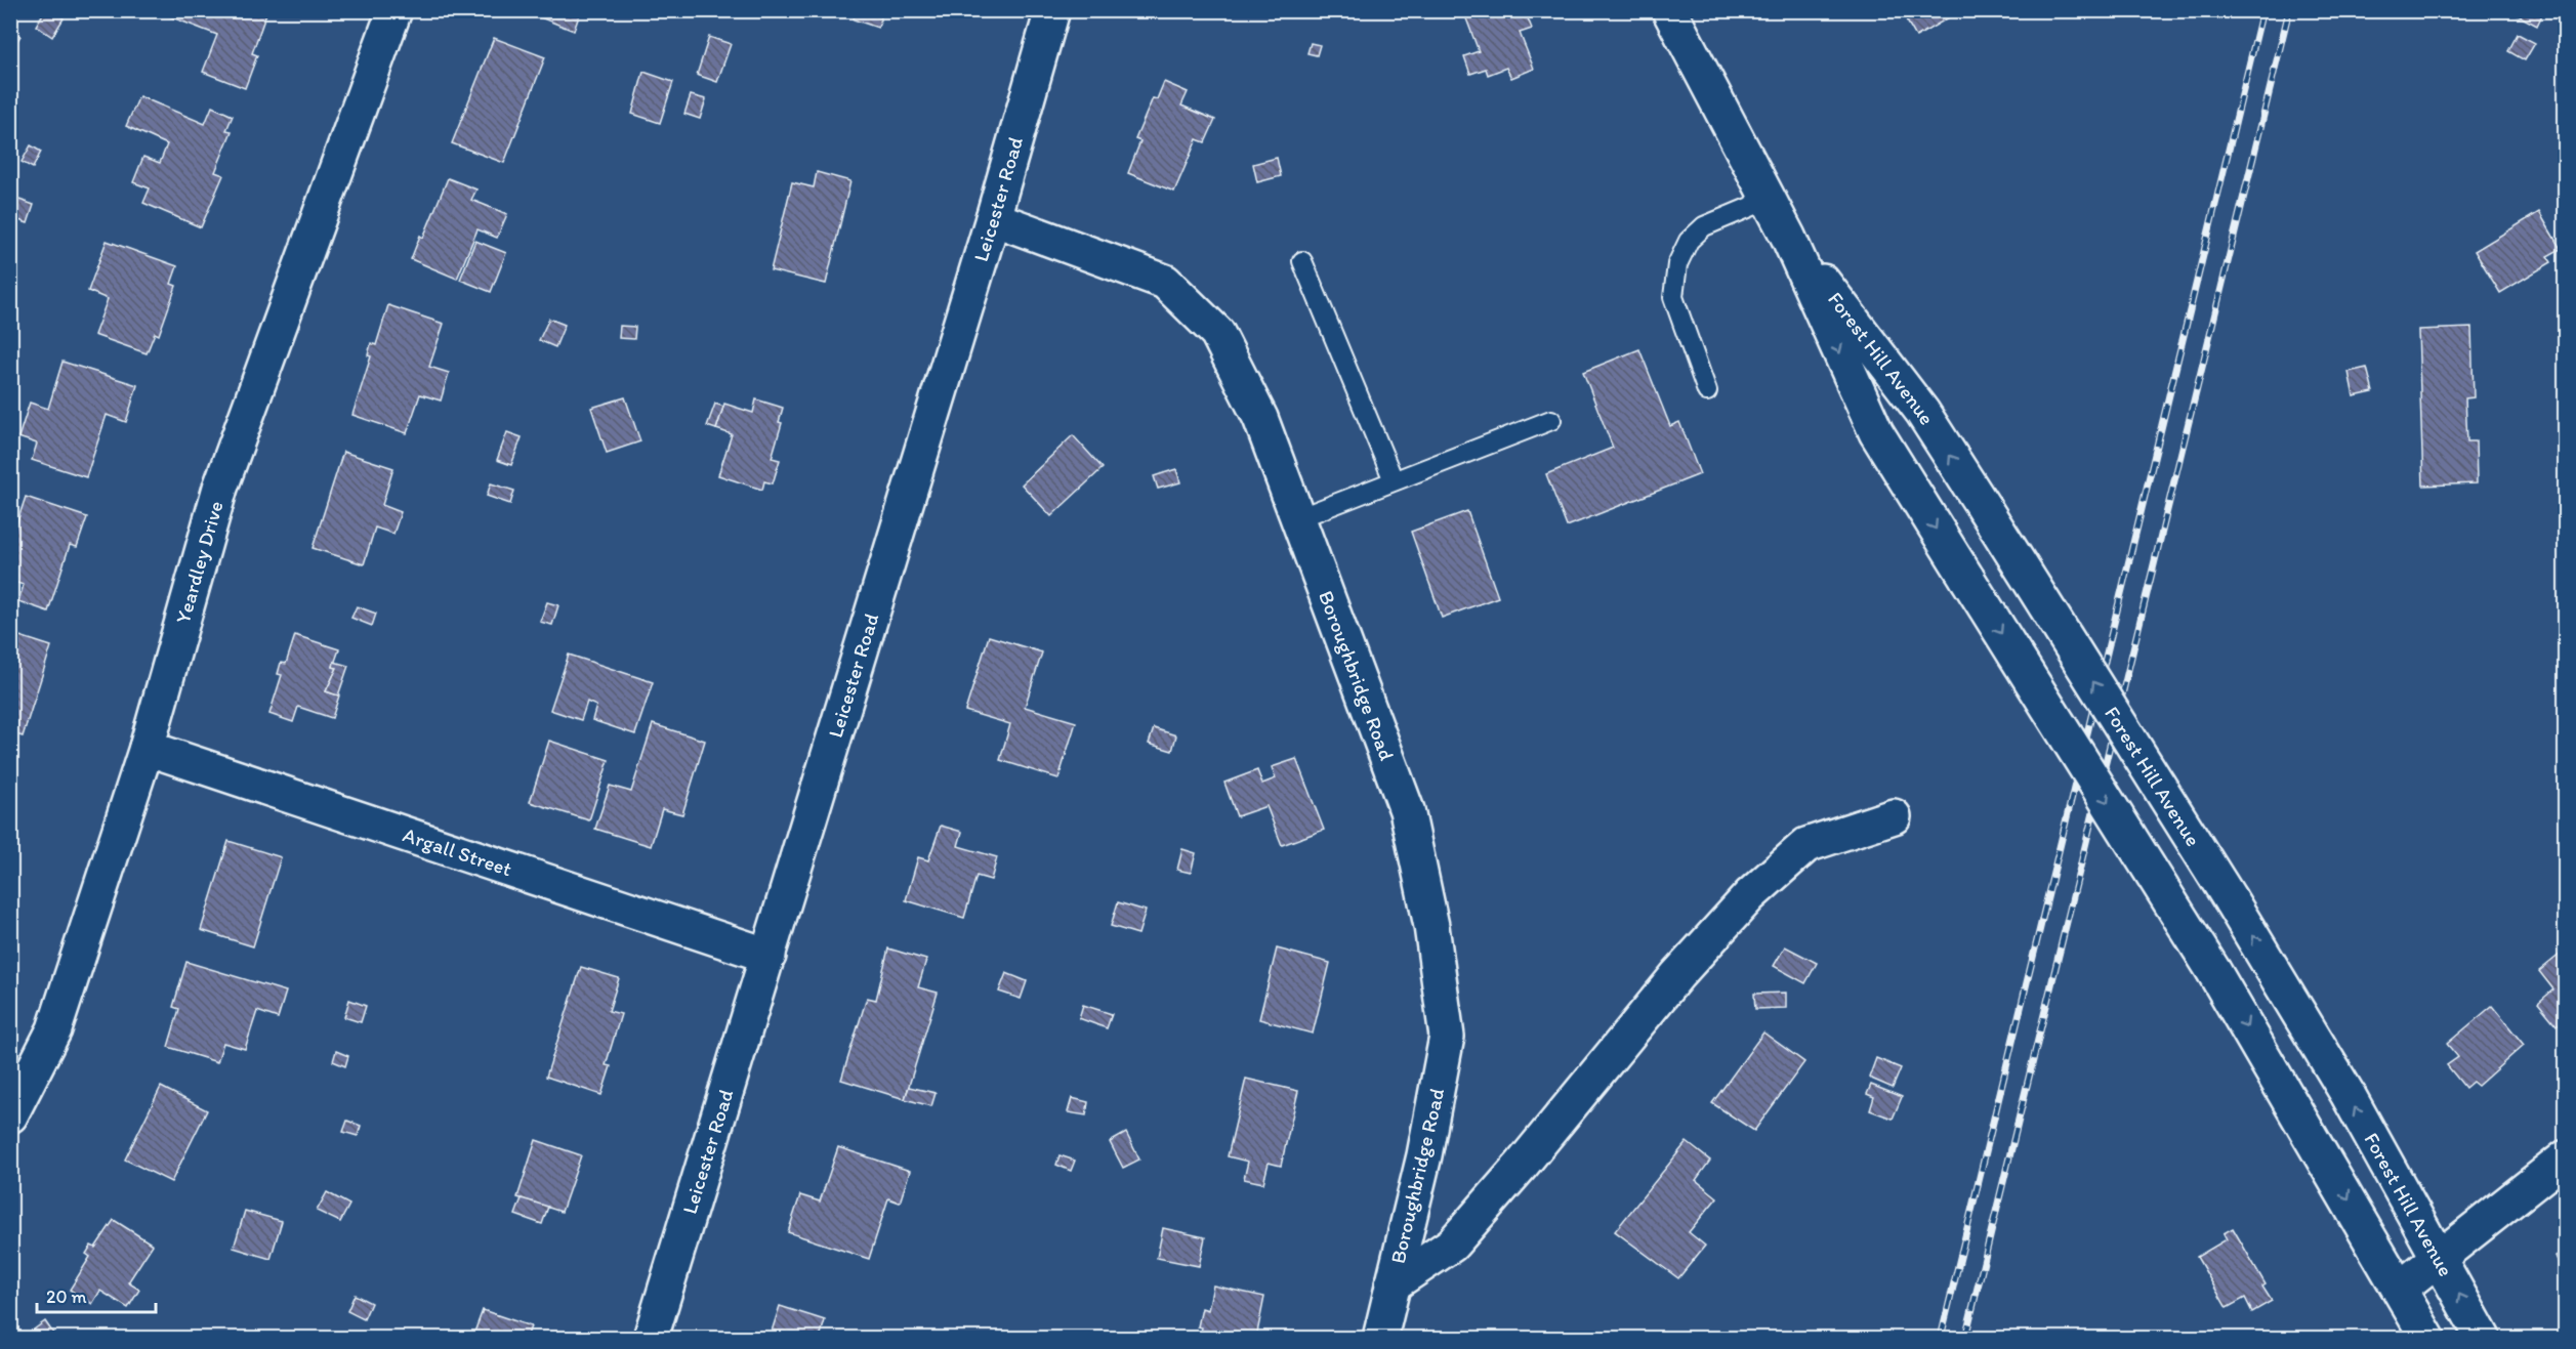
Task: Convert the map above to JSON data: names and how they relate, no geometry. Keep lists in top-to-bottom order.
{
  "streets": {
    "street": [
      "Leicester Road",
      "Forest Hill Avenue",
      "Yeardley Drive",
      "Boroughbridge Road",
      "Argall Street"
    ]
  },
  "crossings": [
    ["Leicester Road", "Boroughbridge Road"],
    ["Leicester Road", "Argall Street"],
    ["Yeardley Drive", "Argall Street"]
  ],
  "scale_bar": "20 m"
}
